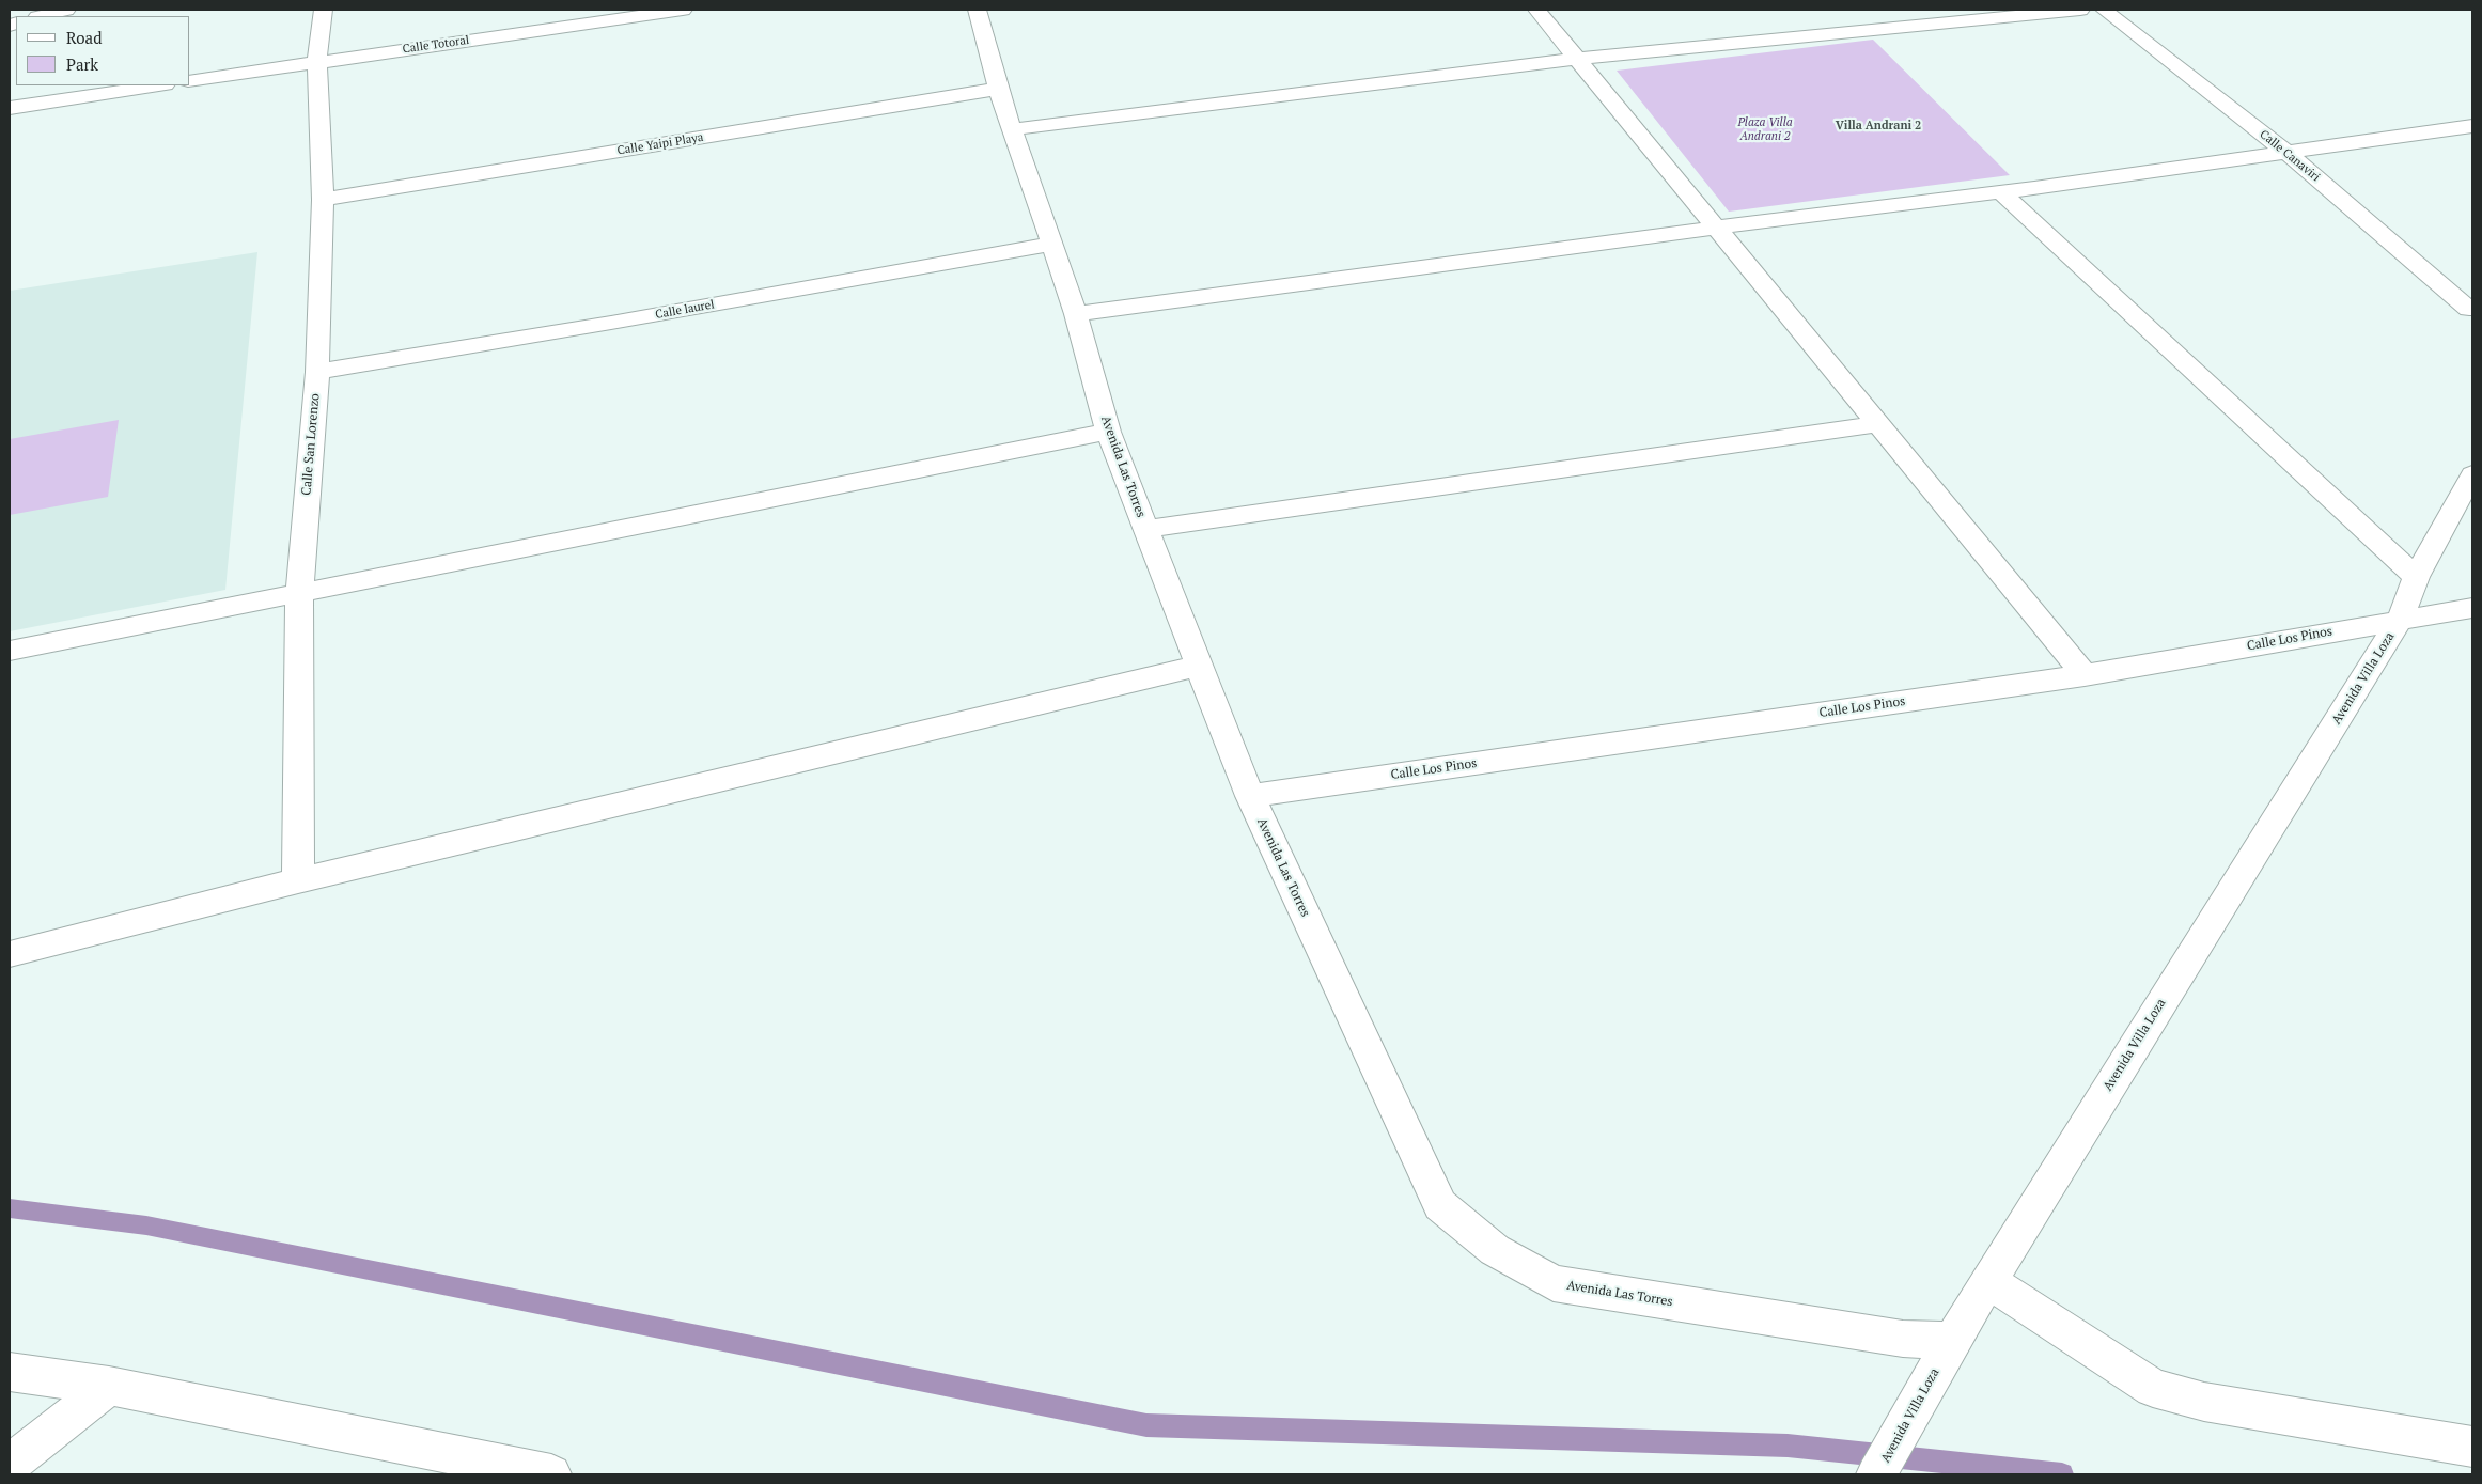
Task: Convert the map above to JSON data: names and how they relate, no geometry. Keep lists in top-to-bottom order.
{
  "streets": {
    "street": [
      "Calle Totoral",
      "Calle Yaipi Playa",
      "Calle Canaviri",
      "Calle laurel",
      "Calle San Lorenzo",
      "Avenida Las Torres",
      "Calle Los Pinos",
      "Avenida Villa Loza"
    ]
  },
  "crossings": [
    ["Calle Totoral", "Calle San Lorenzo"],
    ["Calle Yaipi Playa", "Calle San Lorenzo"],
    ["Calle Yaipi Playa", "Avenida Las Torres"],
    ["Calle laurel", "Calle San Lorenzo"],
    ["Calle laurel", "Avenida Las Torres"],
    ["Avenida Las Torres", "Calle Los Pinos"],
    ["Avenida Las Torres", "Avenida Villa Loza"],
    ["Calle Los Pinos", "Avenida Villa Loza"]
  ],
  "districts": ["Villa Andrani 2"],
  "parks": ["Plaza Villa Andrani 2"],
  "legend": ["Road", "Park"]
}
